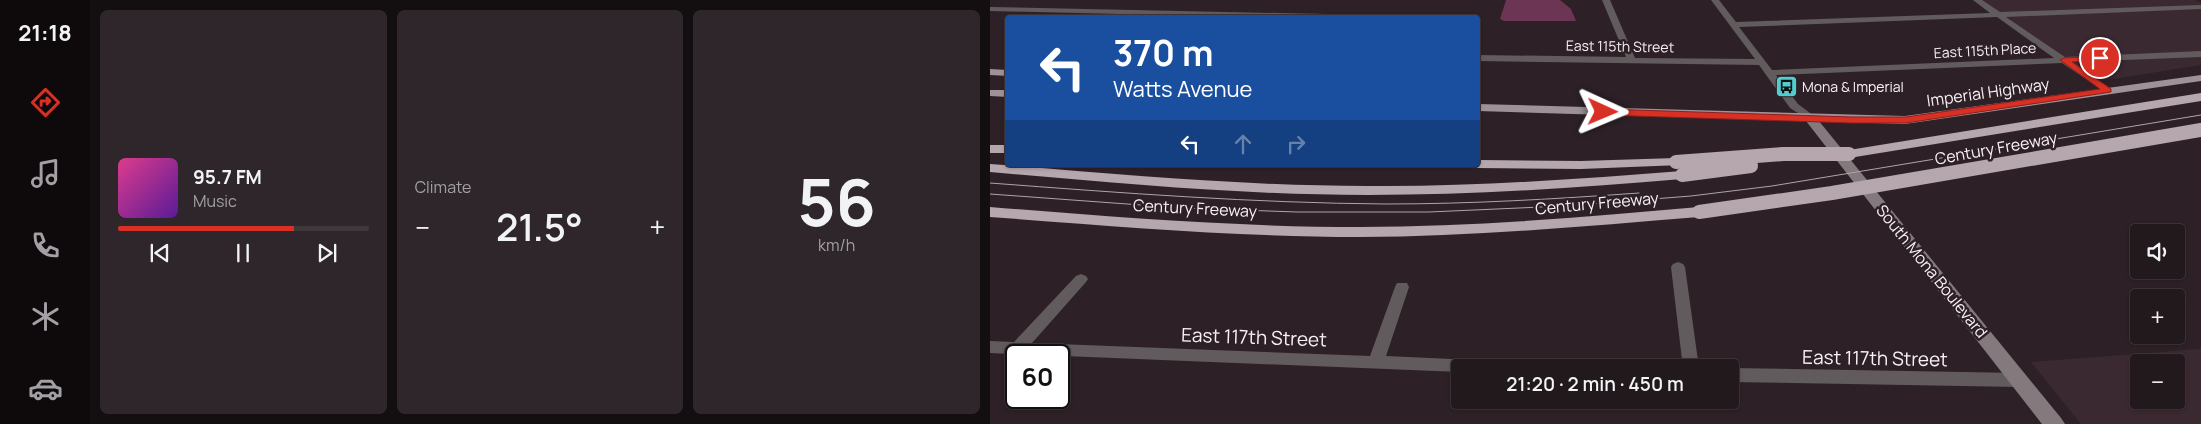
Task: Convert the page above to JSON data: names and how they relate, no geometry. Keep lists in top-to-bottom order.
{
  "streets": {
    "highway": ["Century Freeway"],
    "main road": ["Imperial Highway"],
    "street": [
      "East 115th Street",
      "East 115th Place",
      "South Mona Boulevard",
      "East 117th Street"
    ]
  },
  "crossings": [
    ["Imperial Highway", "South Mona Boulevard"],
    ["South Mona Boulevard", "East 117th Street"]
  ],
  "places": {
    "bus stop": ["Mona & Imperial"]
  },
  "page": {
    "tabs": "21:18",
    "tile": [
      "Climate",
      ["56", "km/h"]
    ],
    "turn": ["370 m", "Watts Avenue"],
    "song": ["95.7 FM", "Music"],
    "heat": ["−", "21.5°", "+"],
    "map_buttons": ["+", "−"],
    "limit": "60",
    "trip": "21:20 · 2 min · 450 m"
  }
}
